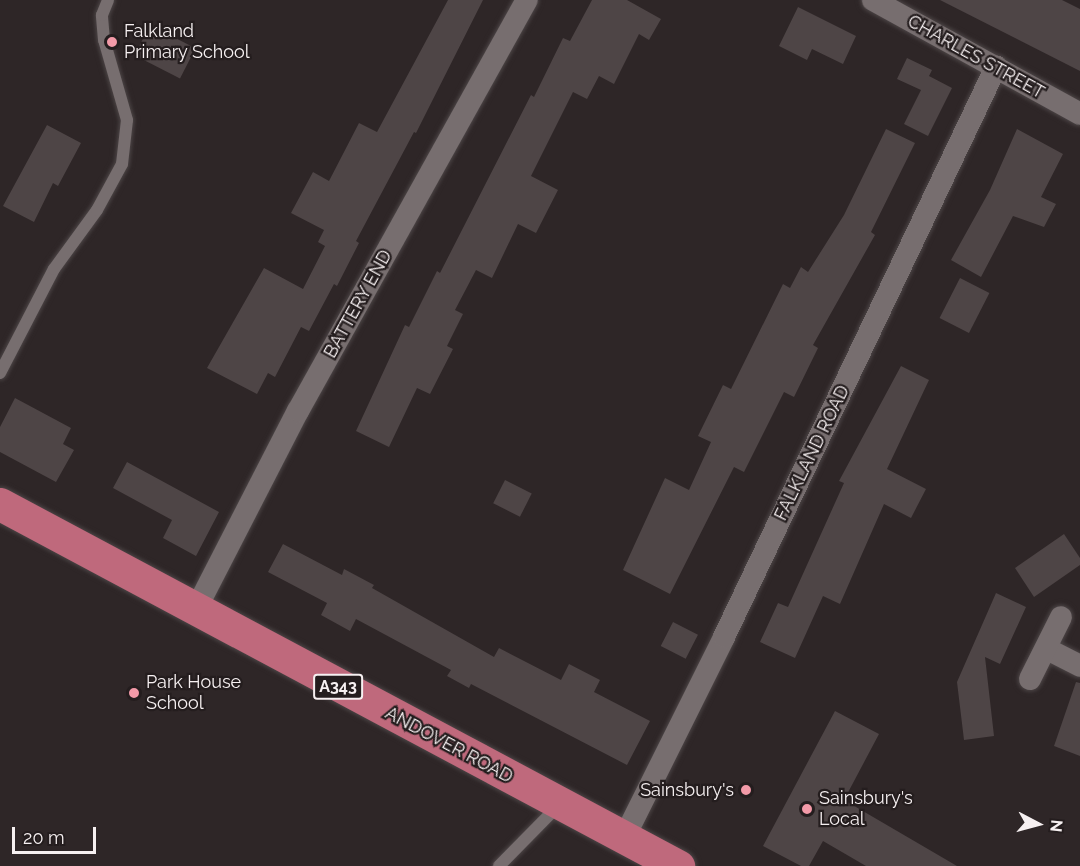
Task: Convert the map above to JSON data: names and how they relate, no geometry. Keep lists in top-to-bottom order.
{
  "streets": {
    "main road": ["A343", "ANDOVER ROAD"],
    "street": ["CHARLES STREET", "BATTERY END", "FALKLAND ROAD"]
  },
  "crossings": [
    ["CHARLES STREET", "FALKLAND ROAD"],
    ["BATTERY END", "ANDOVER ROAD"],
    ["FALKLAND ROAD", "ANDOVER ROAD"]
  ],
  "places": [
    "Falkland Primary School",
    "Park House School",
    "Sainsbury's",
    "Sainsbury's Local"
  ],
  "scale_bar": "20 m",
  "north": "right"
}
